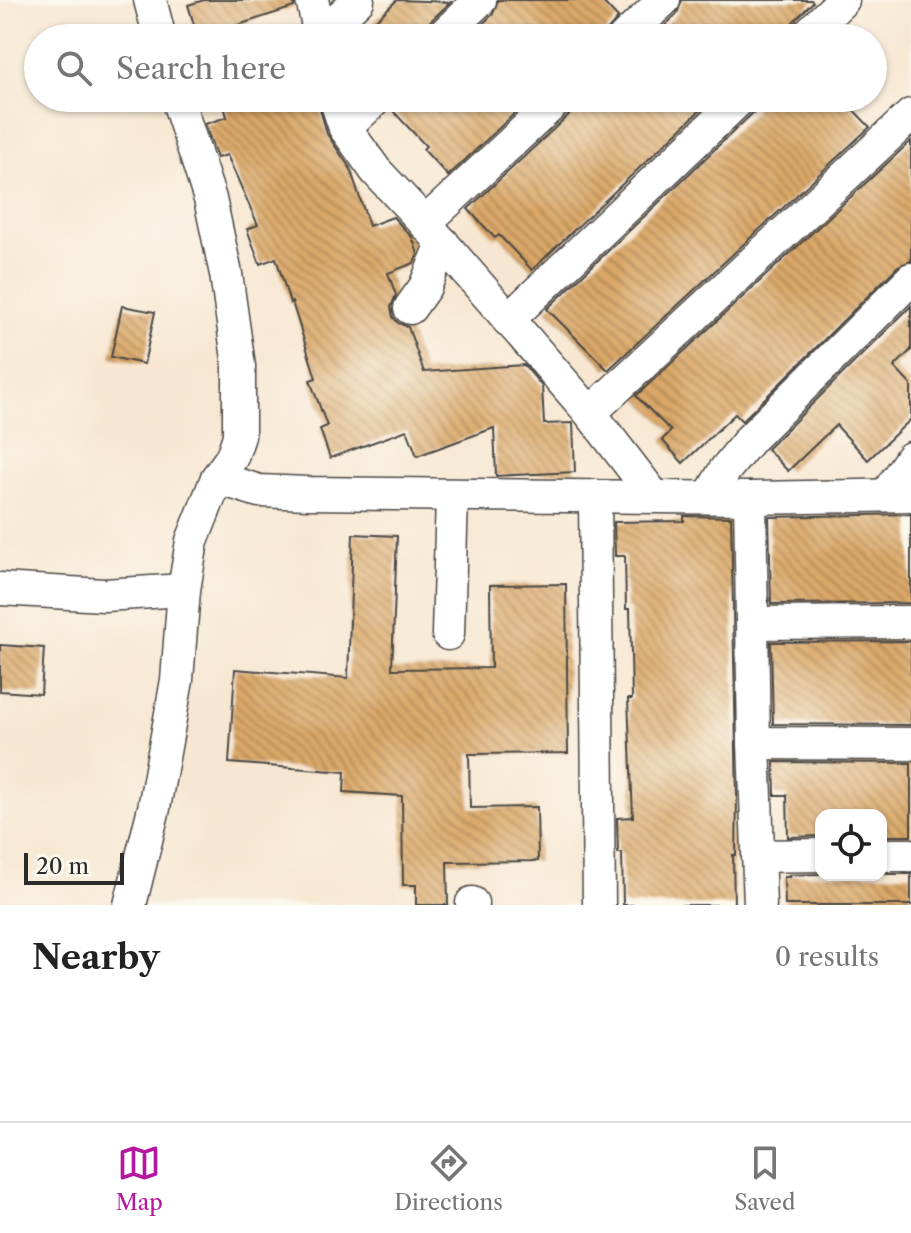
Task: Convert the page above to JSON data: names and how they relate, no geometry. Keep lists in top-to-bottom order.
{
  "scale_bar": "20 m",
  "page": {
    "search": "Search here",
    "scale": "20 m",
    "heading": ["Nearby", "0 results"],
    "nav": ["Map", "Directions", "Saved"]
  }
}
